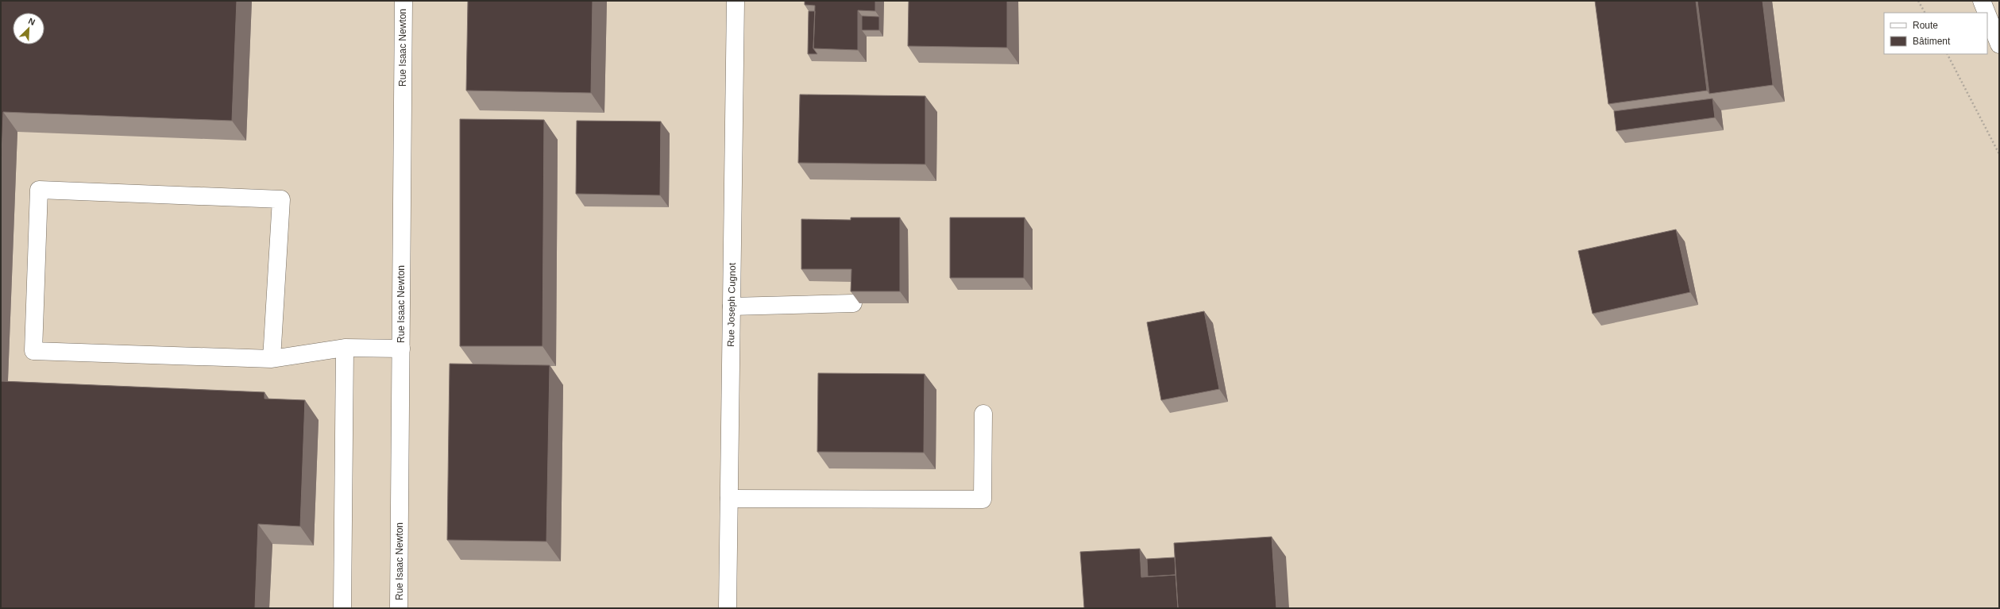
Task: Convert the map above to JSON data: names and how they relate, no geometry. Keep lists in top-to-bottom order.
{
  "streets": {
    "street": ["Rue Isaac Newton", "Rue Joseph Cugnot"]
  },
  "legend": ["Route", "Bâtiment"],
  "north": "top right"
}
